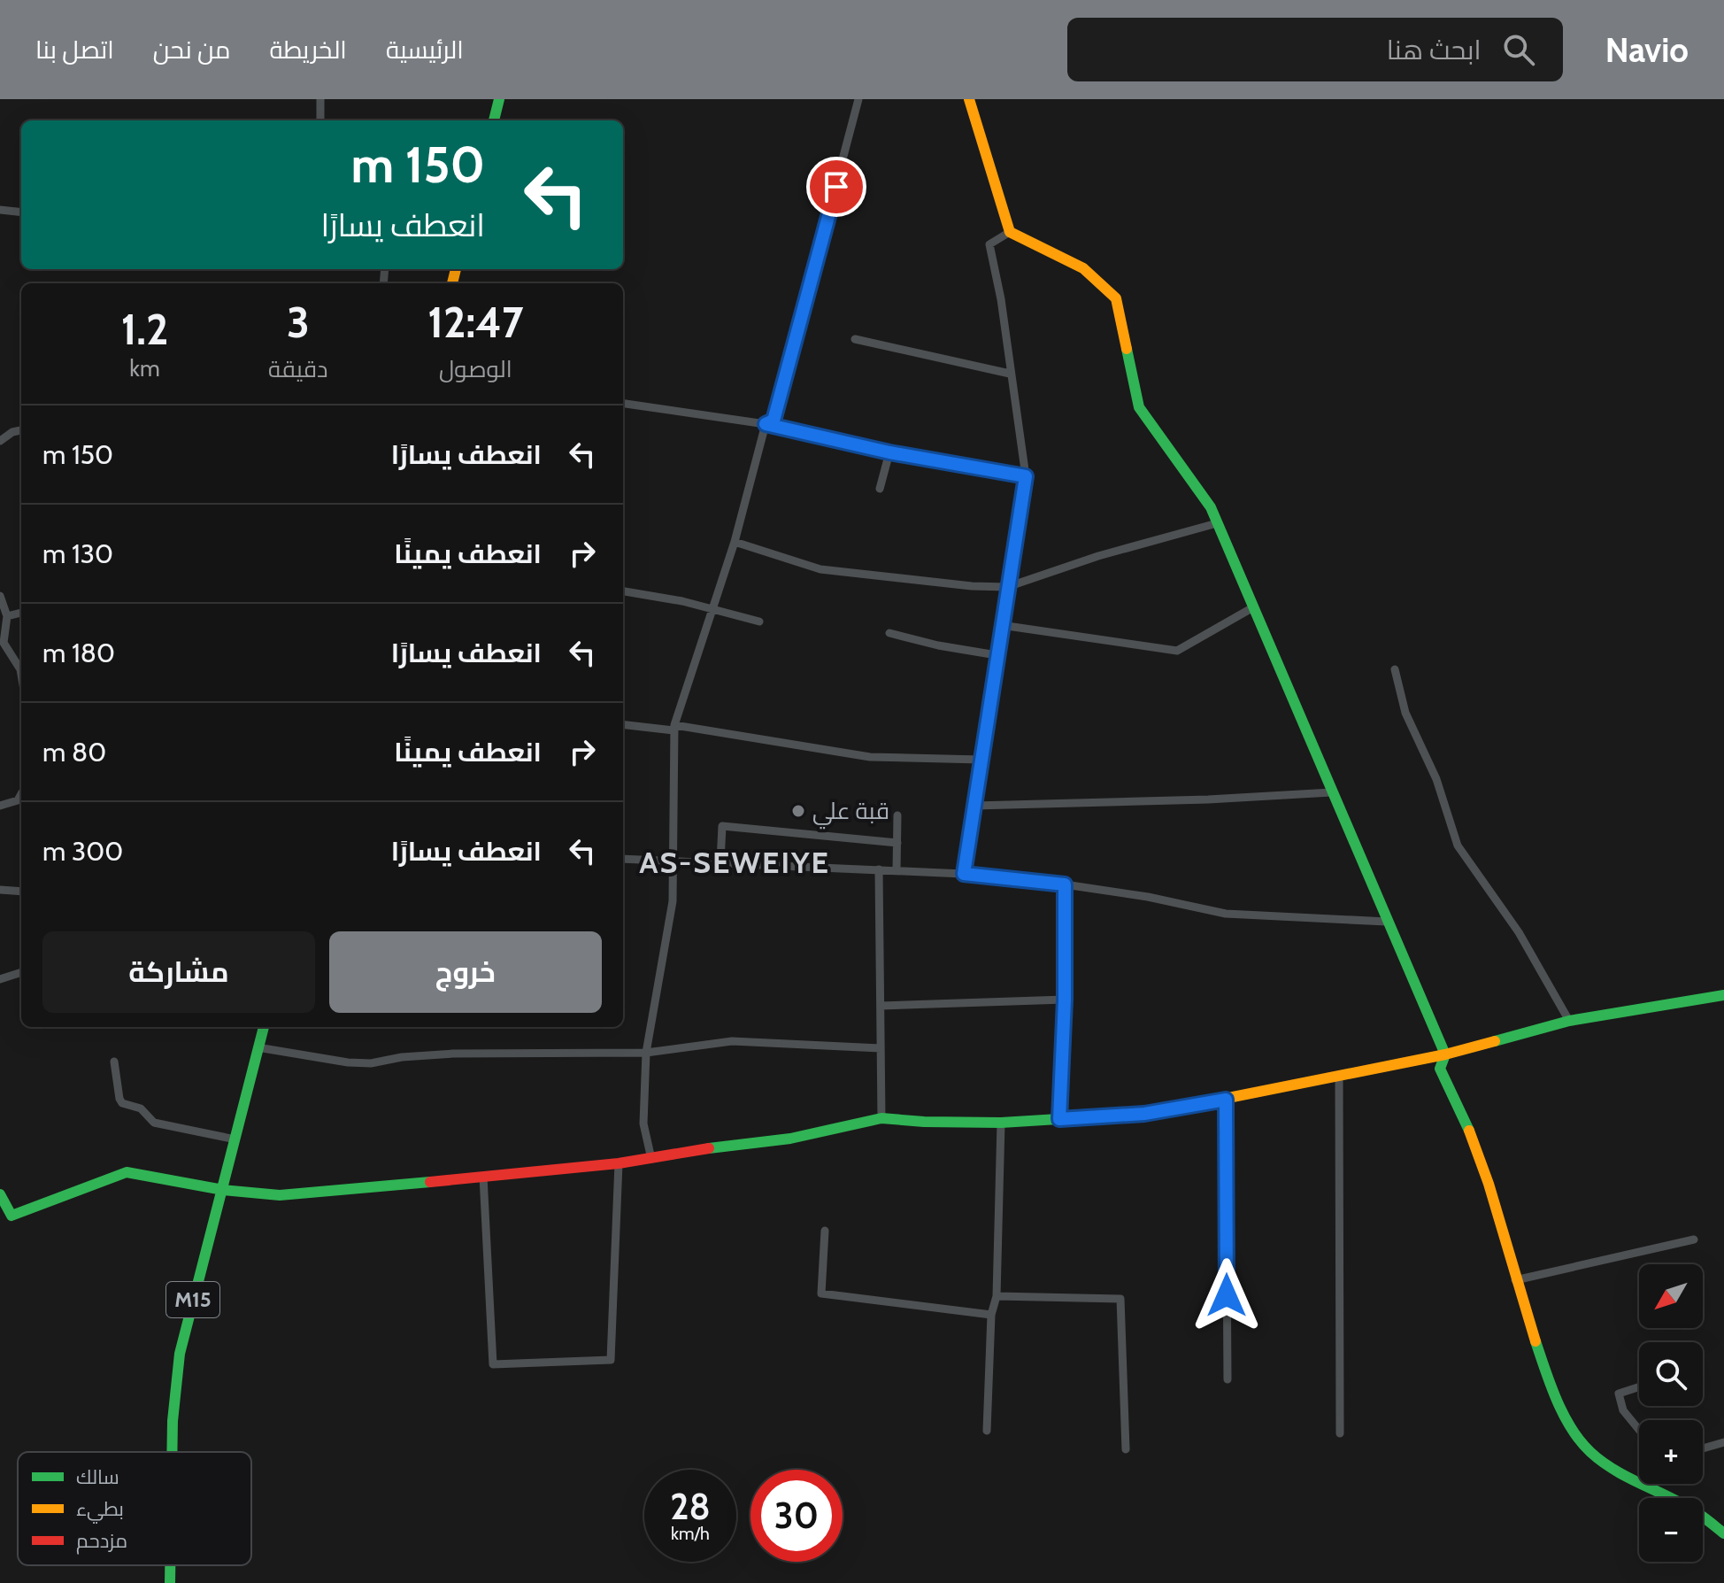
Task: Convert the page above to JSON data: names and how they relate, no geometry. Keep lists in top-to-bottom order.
{
  "streets": {
    "main road": ["M15"]
  },
  "districts": ["AS-SEWEIYE"],
  "places": ["قبة علي"],
  "legend": ["سالك", "بطيء", "مزدحم"],
  "north": "bottom left",
  "page": {
    "header": "Navio",
    "search": "ابحث هنا",
    "nav": [
      "الرئيسية",
      "الخريطة",
      "من نحن",
      "اتصل بنا"
    ],
    "turn": ["150 m", "انعطف يسارًا"],
    "eta": [
      "12:47",
      "الوصول",
      "3",
      "دقيقة",
      "1.2",
      "km"
    ],
    "list": [
      {
        "name": "انعطف يسارًا",
        "value": "150 m"
      },
      {
        "name": "انعطف يمينًا",
        "value": "130 m"
      },
      {
        "name": "انعطف يسارًا",
        "value": "180 m"
      },
      {
        "name": "انعطف يمينًا",
        "value": "80 m"
      },
      {
        "name": "انعطف يسارًا",
        "value": "300 m"
      }
    ],
    "buttons": ["خروج", "مشاركة"],
    "map_buttons": ["+", "−"],
    "speed": "28 km/h",
    "limit": "30"
  }
}
